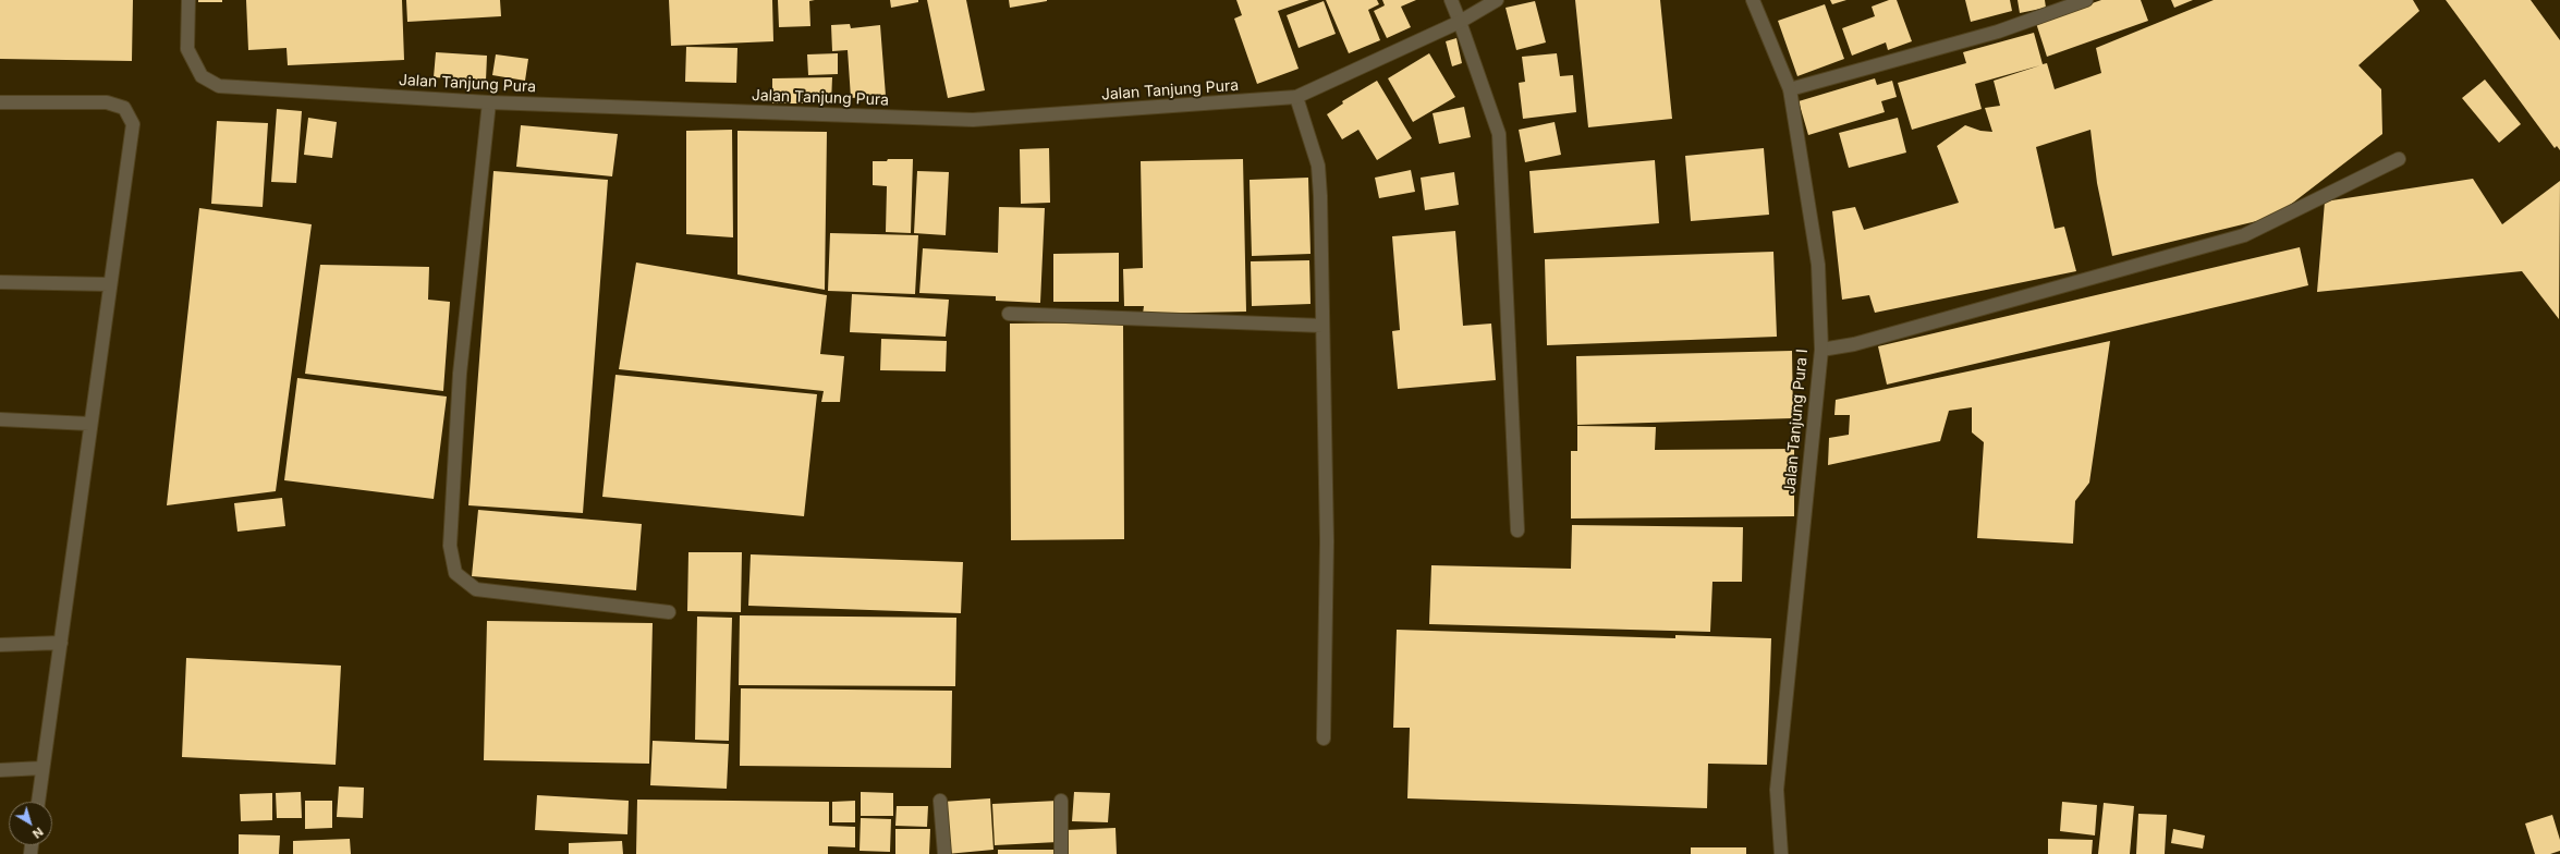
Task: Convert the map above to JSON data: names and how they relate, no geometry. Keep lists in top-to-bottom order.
{
  "streets": {
    "street": ["Jalan Tanjung Pura", "Jalan Tanjung Pura I"]
  },
  "north": "bottom right"
}
